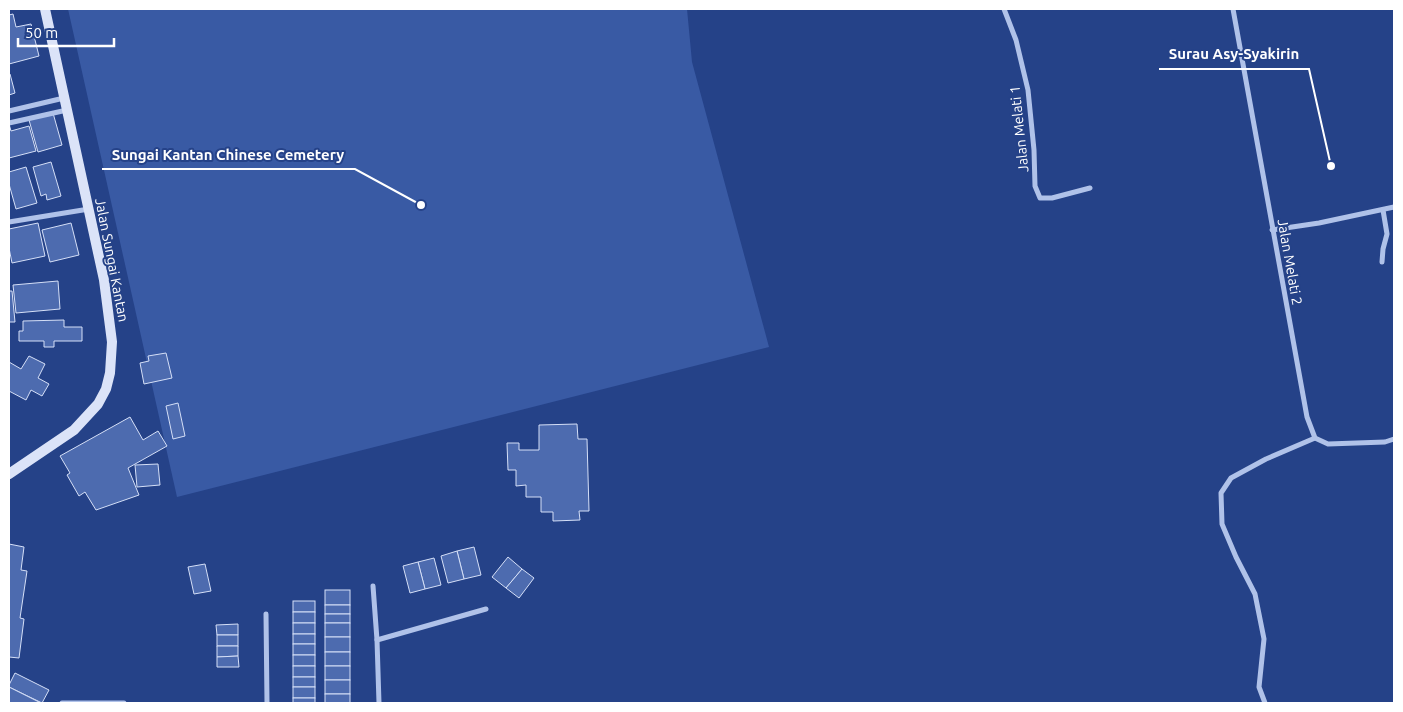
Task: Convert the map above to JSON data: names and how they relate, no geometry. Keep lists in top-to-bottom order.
{
  "streets": {
    "main road": ["Jalan Sungai Kantan"],
    "street": ["Jalan Melati 1", "Jalan Melati 2"]
  },
  "places": ["Surau Asy-Syakirin", "Sungai Kantan Chinese Cemetery"],
  "scale_bar": "50 m"
}
